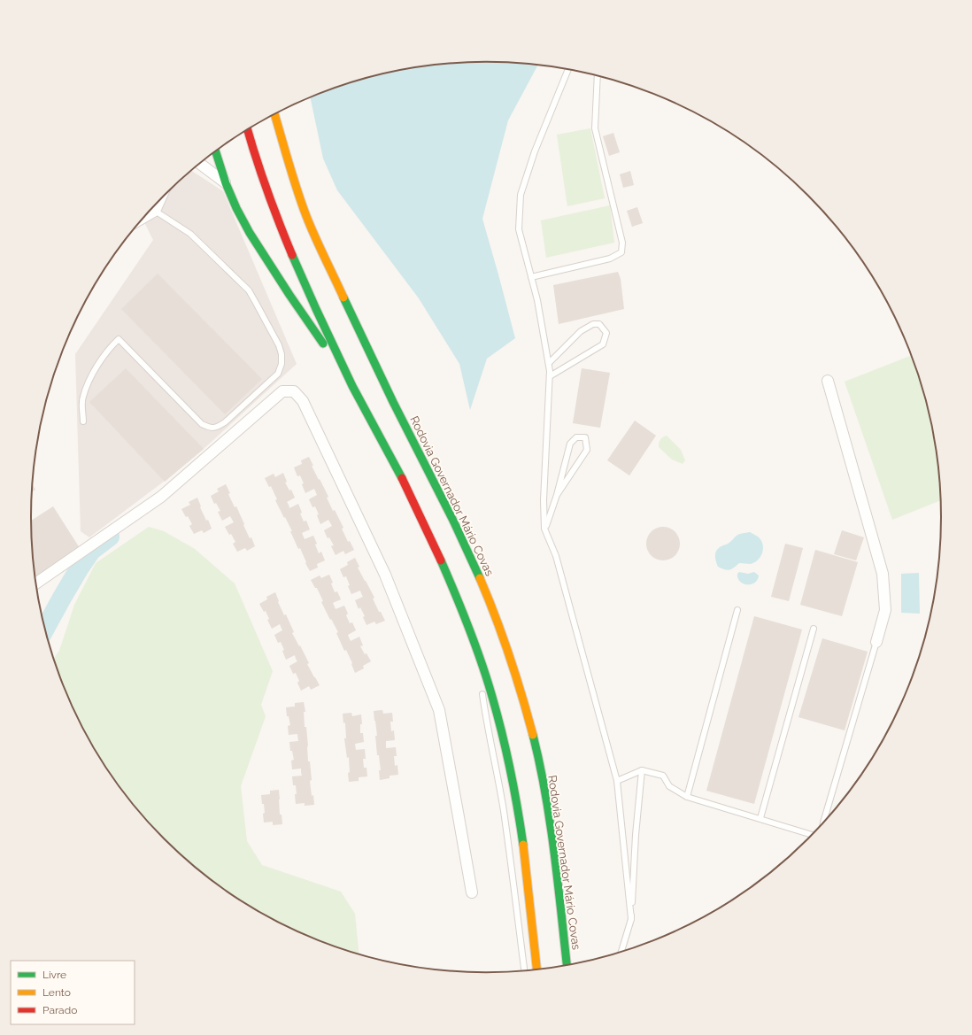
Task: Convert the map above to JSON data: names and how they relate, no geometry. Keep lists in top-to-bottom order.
{
  "streets": {
    "highway": ["Rodovia Governador Mário Covas"]
  },
  "legend": ["Livre", "Lento", "Parado"]
}
